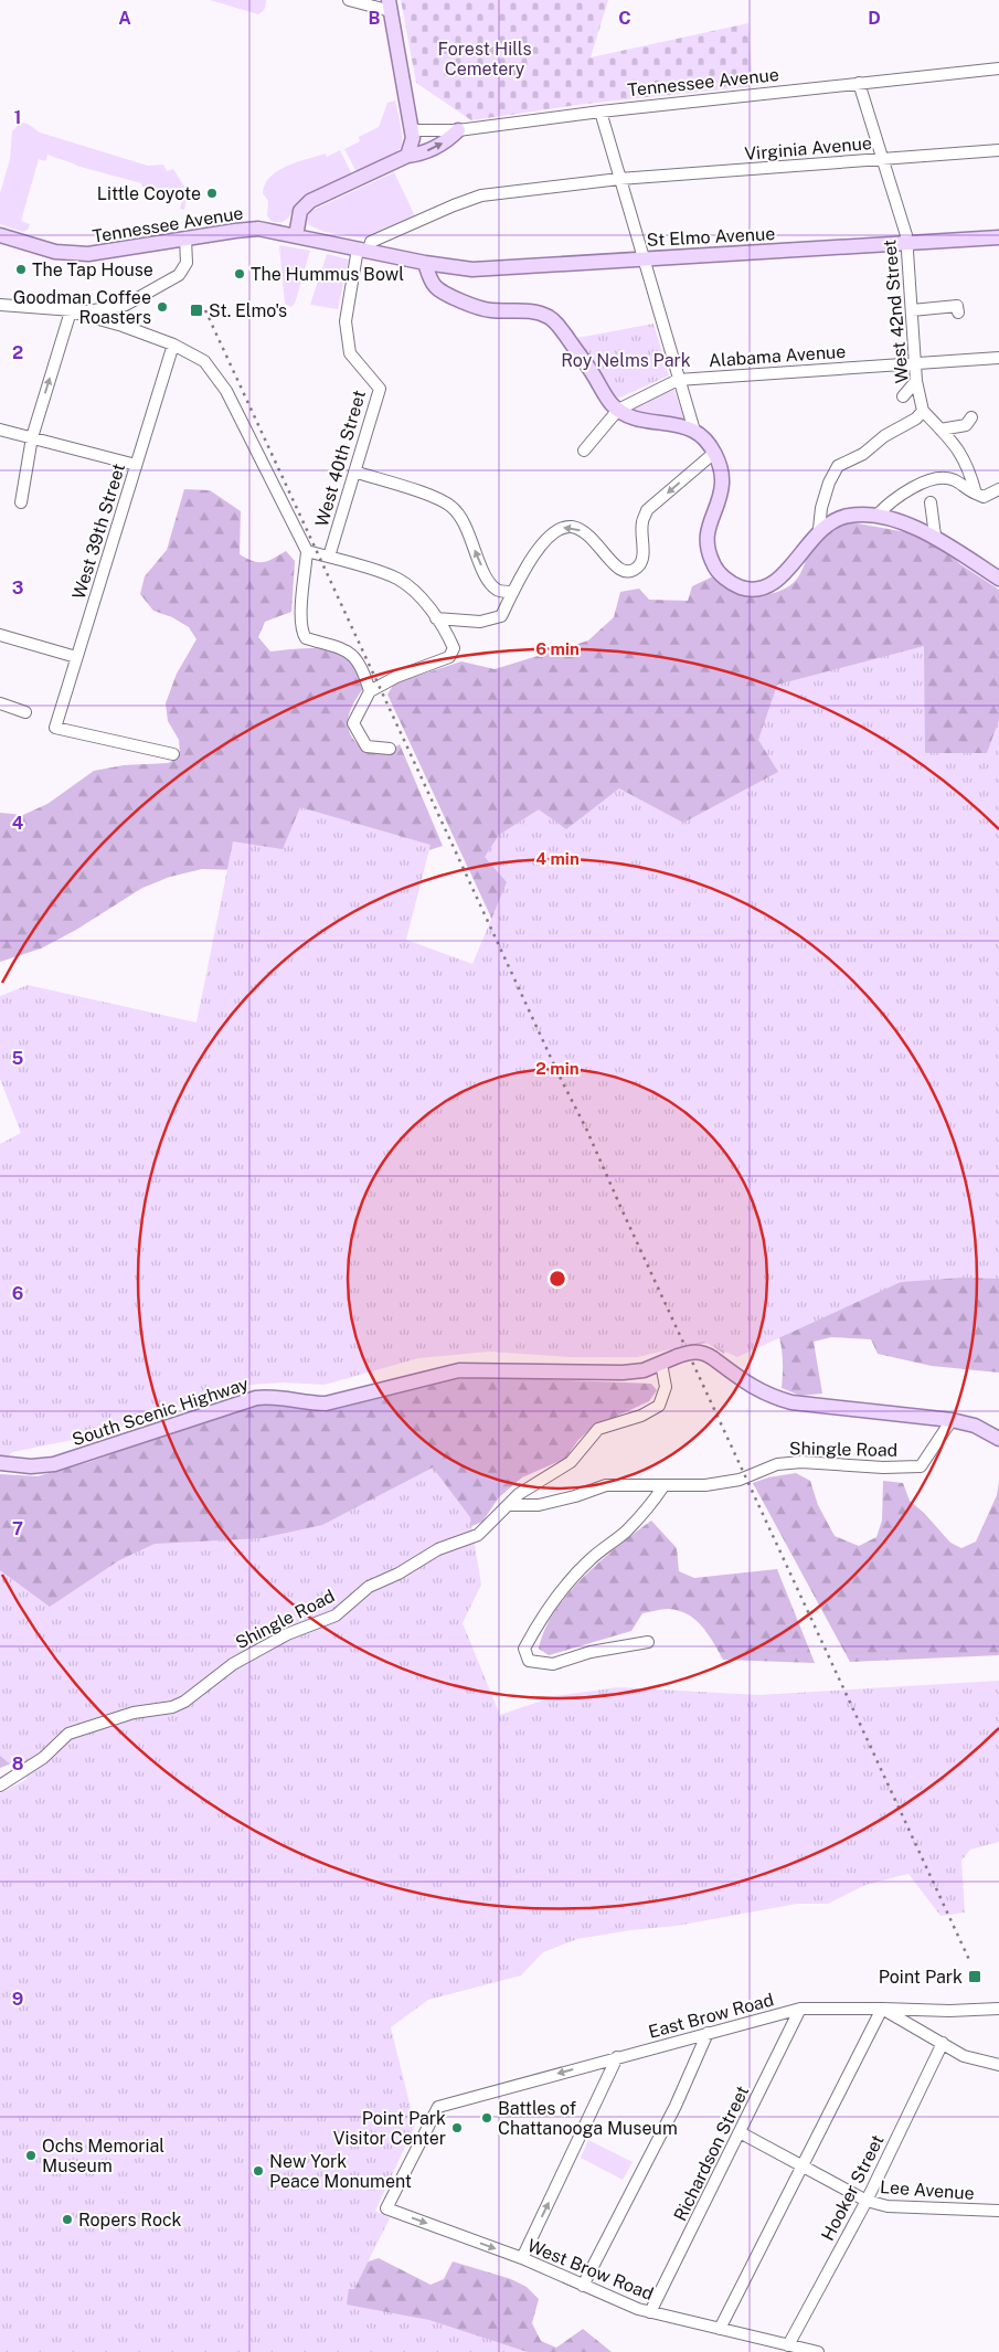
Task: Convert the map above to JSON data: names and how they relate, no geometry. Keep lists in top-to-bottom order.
{
  "streets": {
    "main road": ["Tennessee Avenue", "St Elmo Avenue", "South Scenic Highway"],
    "street": [
      "Virginia Avenue",
      "West 42nd Street",
      "Alabama Avenue",
      "West 40th Street",
      "West 39th Street",
      "Shingle Road",
      "East Brow Road",
      "Richardson Street",
      "Hooker Street",
      "Lee Avenue",
      "West Brow Road"
    ]
  },
  "crossings": [
    ["Tennessee Avenue", "West 42nd Street"],
    ["Virginia Avenue", "St Elmo Avenue"],
    ["Virginia Avenue", "West 42nd Street"],
    ["Virginia Avenue", "West 40th Street"],
    ["St Elmo Avenue", "West 42nd Street"],
    ["St Elmo Avenue", "West 40th Street"],
    ["West 42nd Street", "Alabama Avenue"],
    ["South Scenic Highway", "Shingle Road"],
    ["East Brow Road", "Richardson Street"],
    ["East Brow Road", "West Brow Road"],
    ["Richardson Street", "Lee Avenue"],
    ["Richardson Street", "West Brow Road"],
    ["Hooker Street", "Lee Avenue"],
    ["Hooker Street", "West Brow Road"]
  ],
  "one_way": ["East Brow Road"],
  "parks": ["Forest Hills Cemetery", "Roy Nelms Park"],
  "places": {
    "other": [
      "Little Coyote",
      "The Tap House",
      "The Hummus Bowl",
      "Goodman Coffee Roasters",
      "Battles of Chattanooga Museum",
      "Point Park Visitor Center",
      "Ochs Memorial Museum",
      "New York Peace Monument",
      "Ropers Rock"
    ],
    "transit": ["St. Elmo's", "Point Park"]
  },
  "grid": {
    "columns": [
      "A",
      "B",
      "C",
      "D"
    ],
    "rows": [
      "1",
      "2",
      "3",
      "4",
      "5",
      "6",
      "7",
      "8",
      "9"
    ]
  },
  "rings": ["6 min", "4 min", "2 min"]
}
